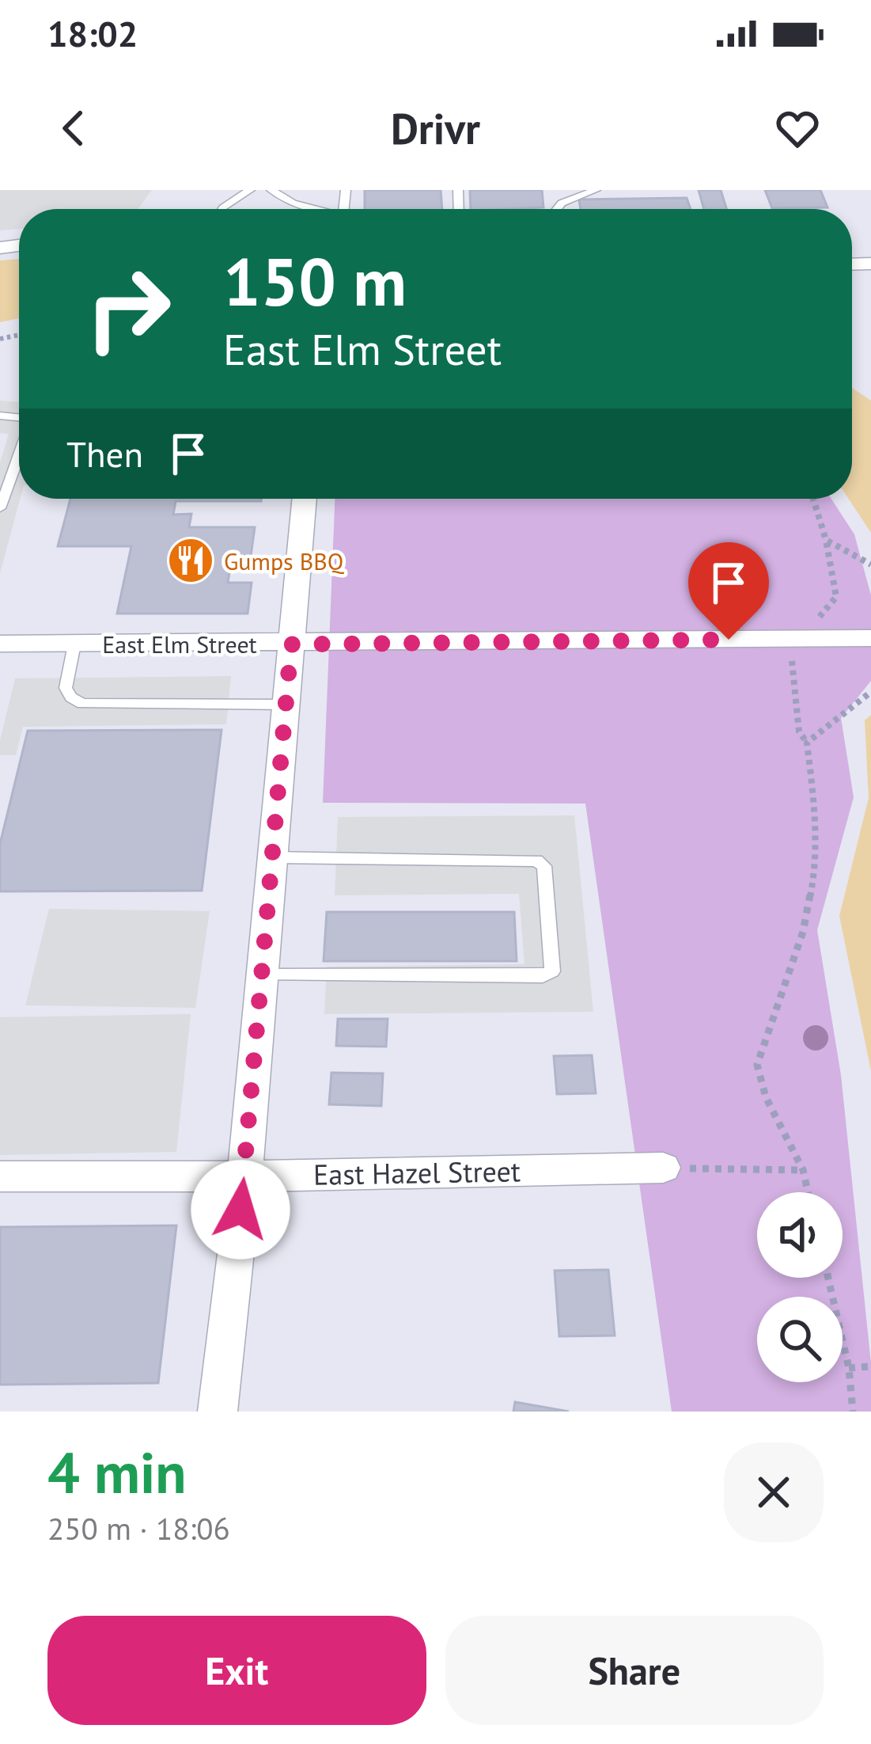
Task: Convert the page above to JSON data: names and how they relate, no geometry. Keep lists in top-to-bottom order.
{
  "streets": {
    "street": ["East Elm Street", "East Hazel Street"]
  },
  "places": {
    "restaurant": ["Gumps BBQ"]
  },
  "page": {
    "status": "18:02",
    "header": "Drivr",
    "turn": ["150 m", "East Elm Street"],
    "then": "Then",
    "heading": ["4 min", "250 m · 18:06"],
    "buttons": ["Exit", "Share"]
  }
}
